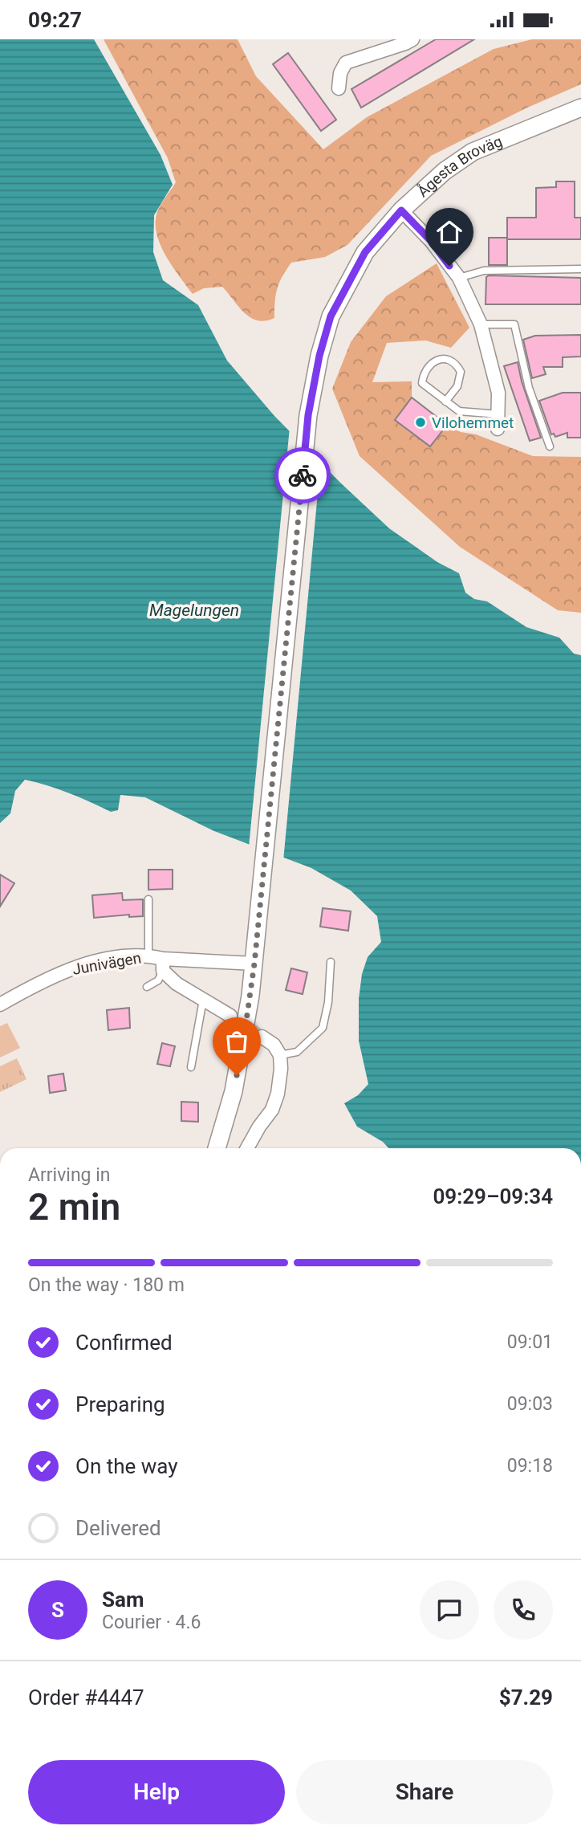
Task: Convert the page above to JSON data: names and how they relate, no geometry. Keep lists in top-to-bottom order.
{
  "streets": {
    "main road": ["Ågesta Broväg"],
    "street": ["Junivägen"]
  },
  "crossings": [
    ["Ågesta Broväg", "Junivägen"]
  ],
  "water": ["Magelungen"],
  "places": ["Vilohemmet"],
  "page": {
    "status": "09:27",
    "heading": ["2 min", "Arriving in", "09:29–09:34"],
    "panel": [
      "Sam",
      "Courier · 4.6",
      "Order #4447",
      "$7.29"
    ],
    "bar": "On the way · 180 m",
    "list": [
      ["Confirmed", "09:01"],
      ["Preparing", "09:03"],
      ["On the way", "09:18"],
      "Delivered"
    ],
    "round": "S",
    "buttons": ["Help", "Share"]
  }
}
